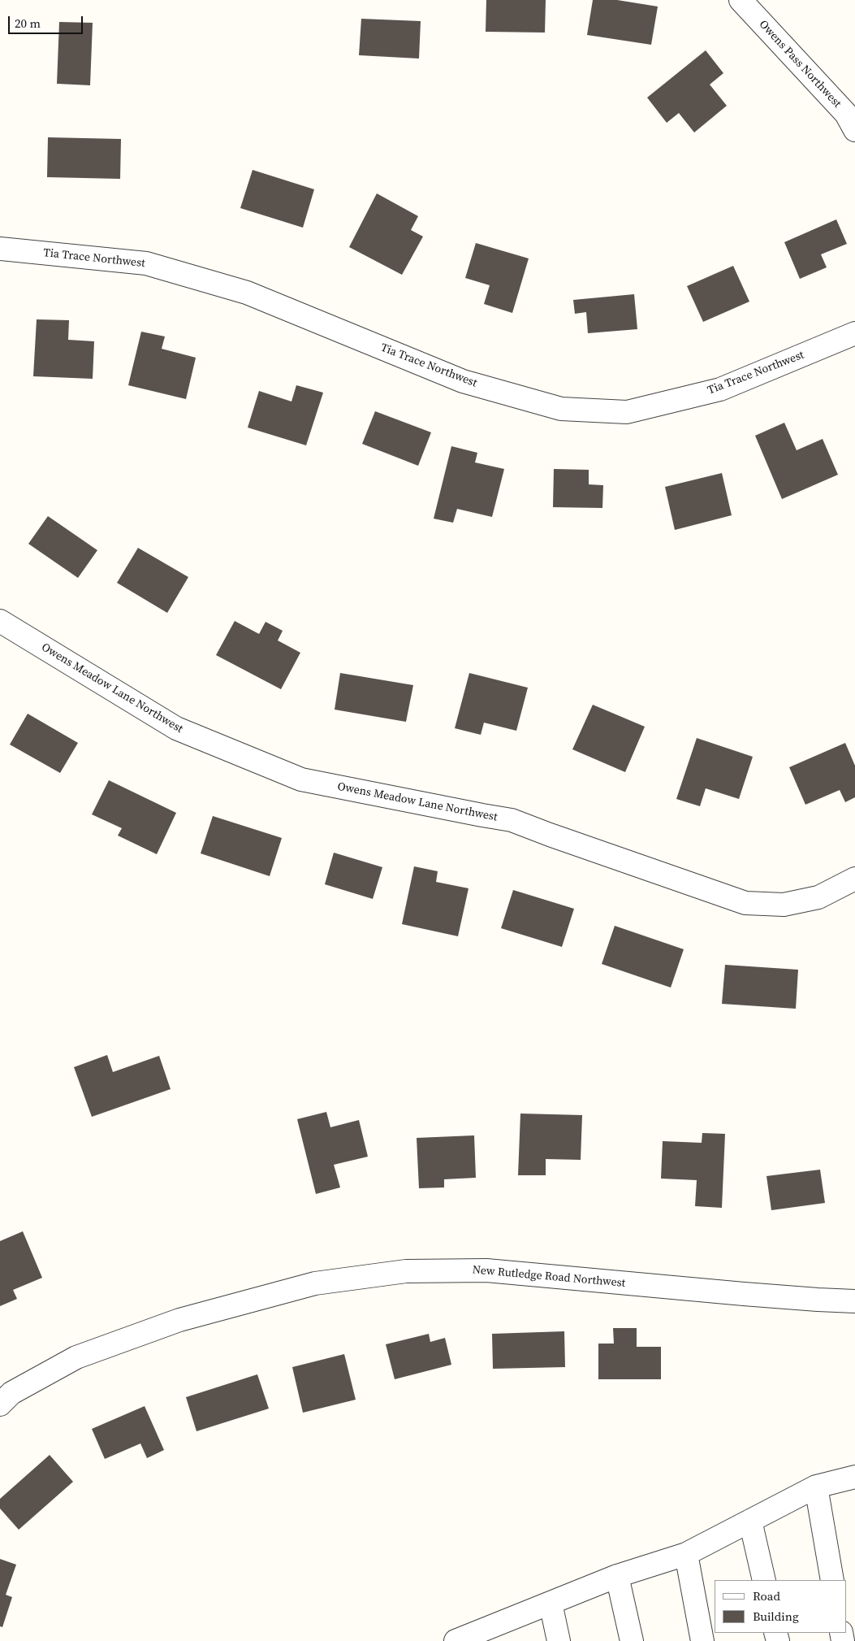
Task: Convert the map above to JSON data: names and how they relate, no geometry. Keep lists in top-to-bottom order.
{
  "streets": {
    "street": [
      "Owens Pass Northwest",
      "Tia Trace Northwest",
      "Owens Meadow Lane Northwest",
      "New Rutledge Road Northwest"
    ]
  },
  "legend": ["Road", "Building"],
  "scale_bar": "20 m"
}
